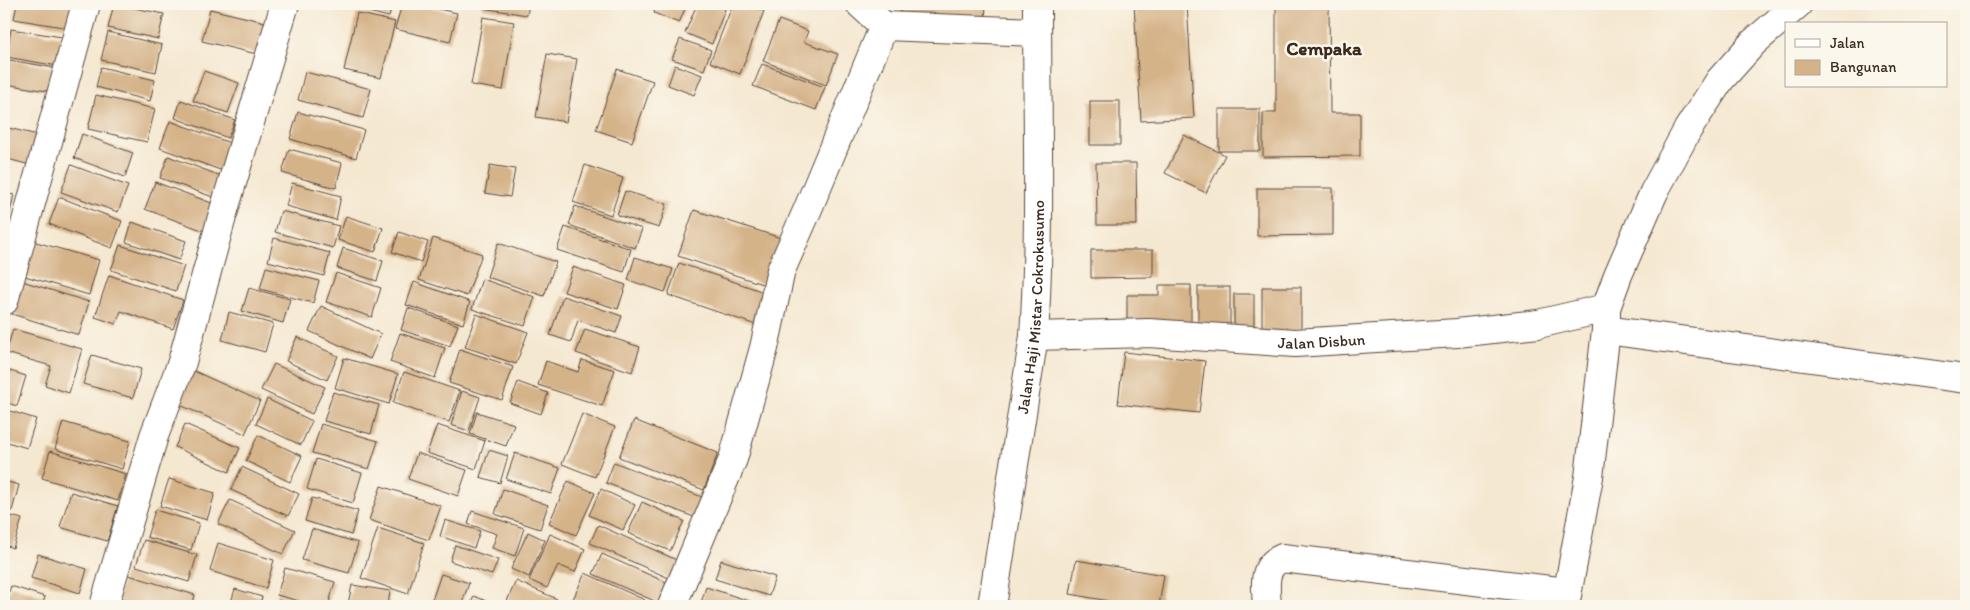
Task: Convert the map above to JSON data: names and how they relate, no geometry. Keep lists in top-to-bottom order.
{
  "streets": {
    "street": ["Jalan Haji Mistar Cokrokusumo", "Jalan Disbun"]
  },
  "crossings": [
    ["Jalan Haji Mistar Cokrokusumo", "Jalan Disbun"]
  ],
  "districts": ["Cempaka"],
  "legend": ["Jalan", "Bangunan"]
}
